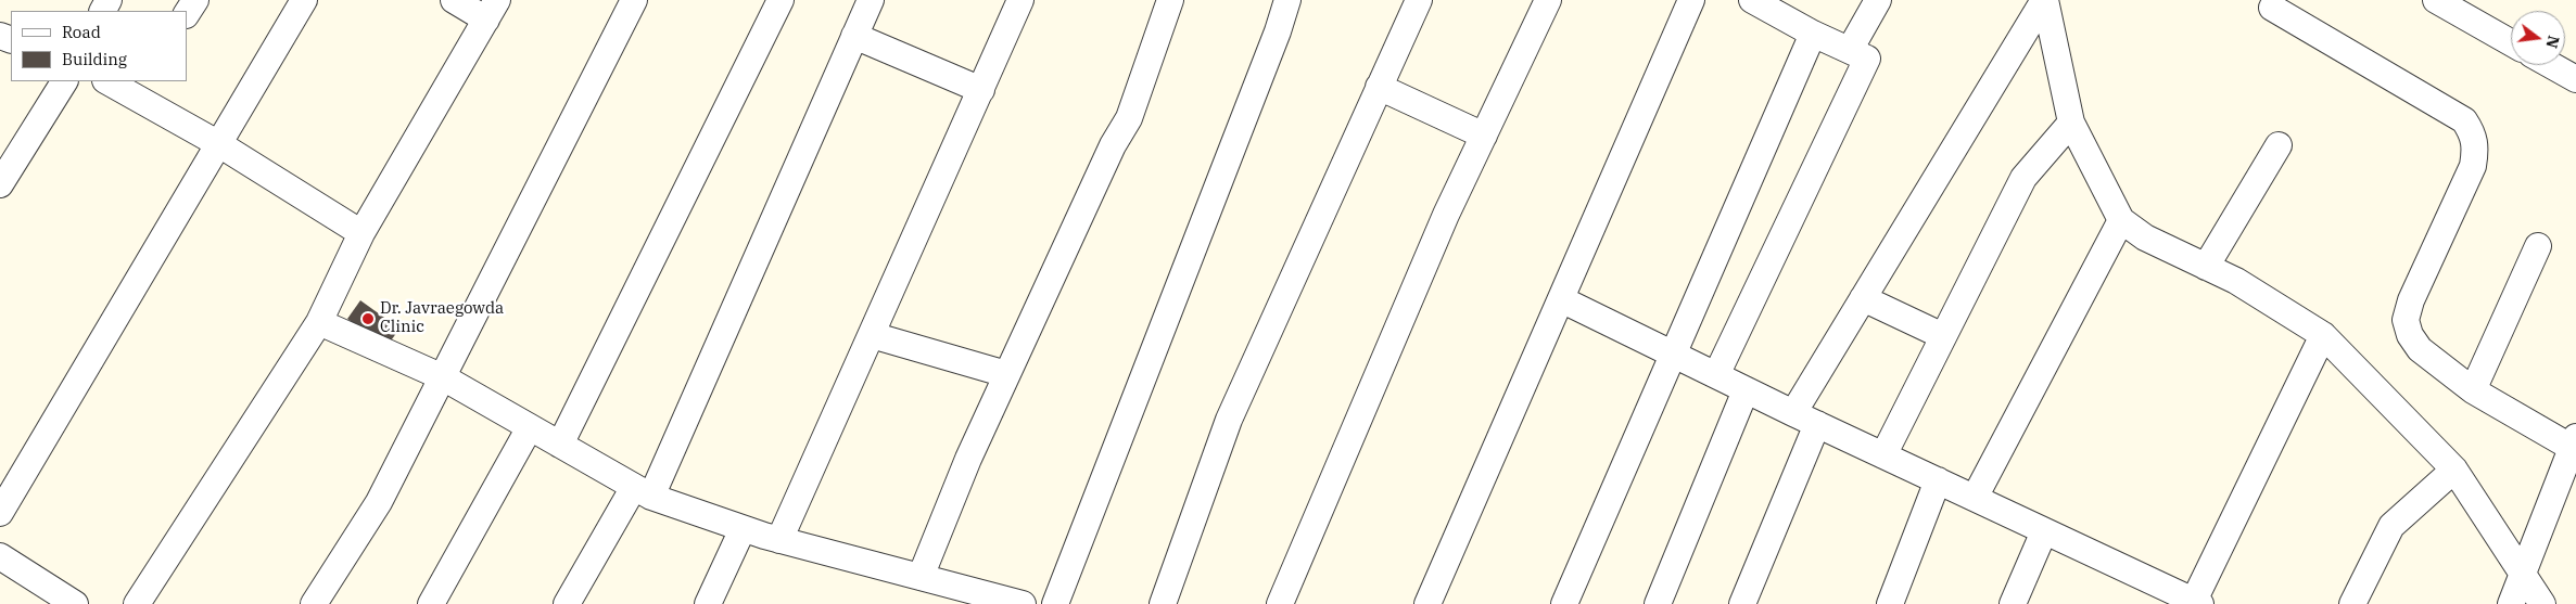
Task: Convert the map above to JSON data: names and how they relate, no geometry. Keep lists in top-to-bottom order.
{
  "places": ["Dr. Javraegowda Clinic"],
  "legend": ["Road", "Building"],
  "north": "right"
}
